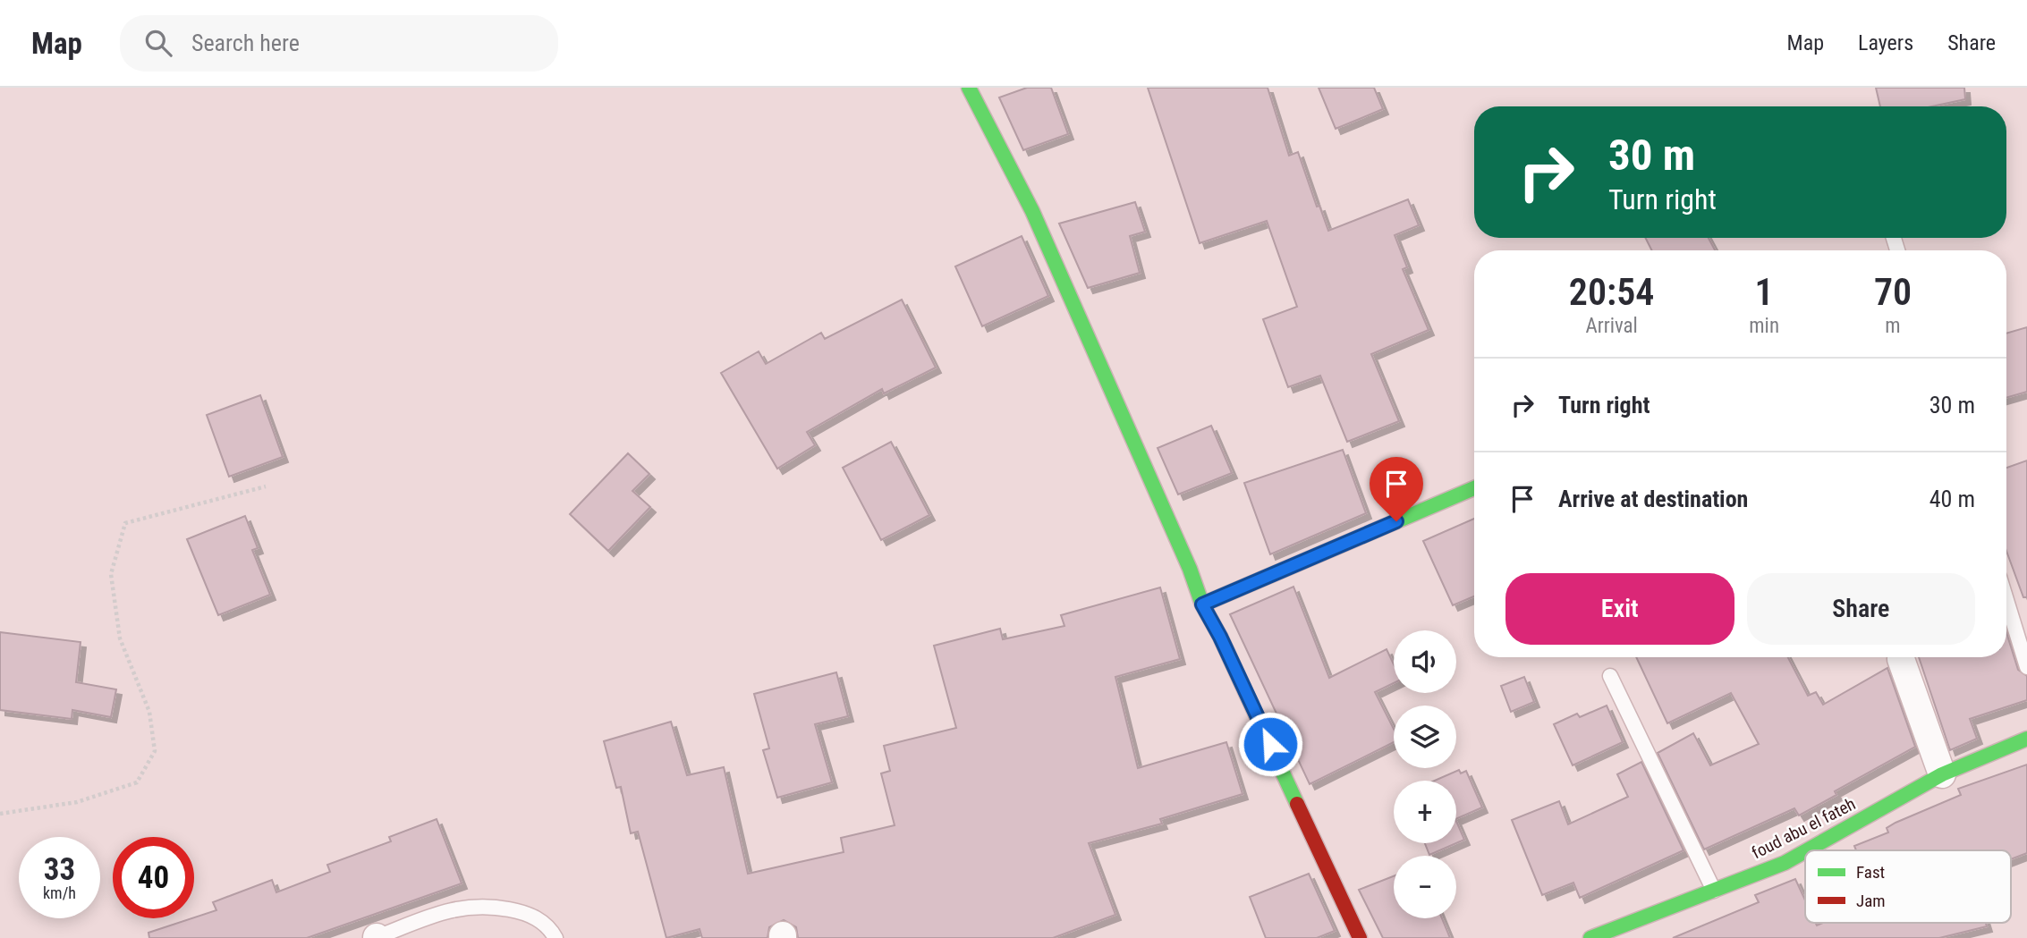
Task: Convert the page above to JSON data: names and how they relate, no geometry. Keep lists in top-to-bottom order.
{
  "streets": {
    "street": ["foud abu el fateh"]
  },
  "legend": ["Fast", "Jam"],
  "page": {
    "header": "Map",
    "search": "Search here",
    "nav": ["Map", "Layers", "Share"],
    "turn": ["30 m", "Turn right"],
    "eta": [
      "20:54",
      "Arrival",
      "1",
      "min",
      "70",
      "m"
    ],
    "list": [
      {
        "name": "Turn right",
        "value": "30 m"
      },
      {
        "name": "Arrive at destination",
        "value": "40 m"
      }
    ],
    "buttons": ["Exit", "Share"],
    "map_buttons": ["+", "−"],
    "speed": "33 km/h",
    "limit": "40"
  }
}
